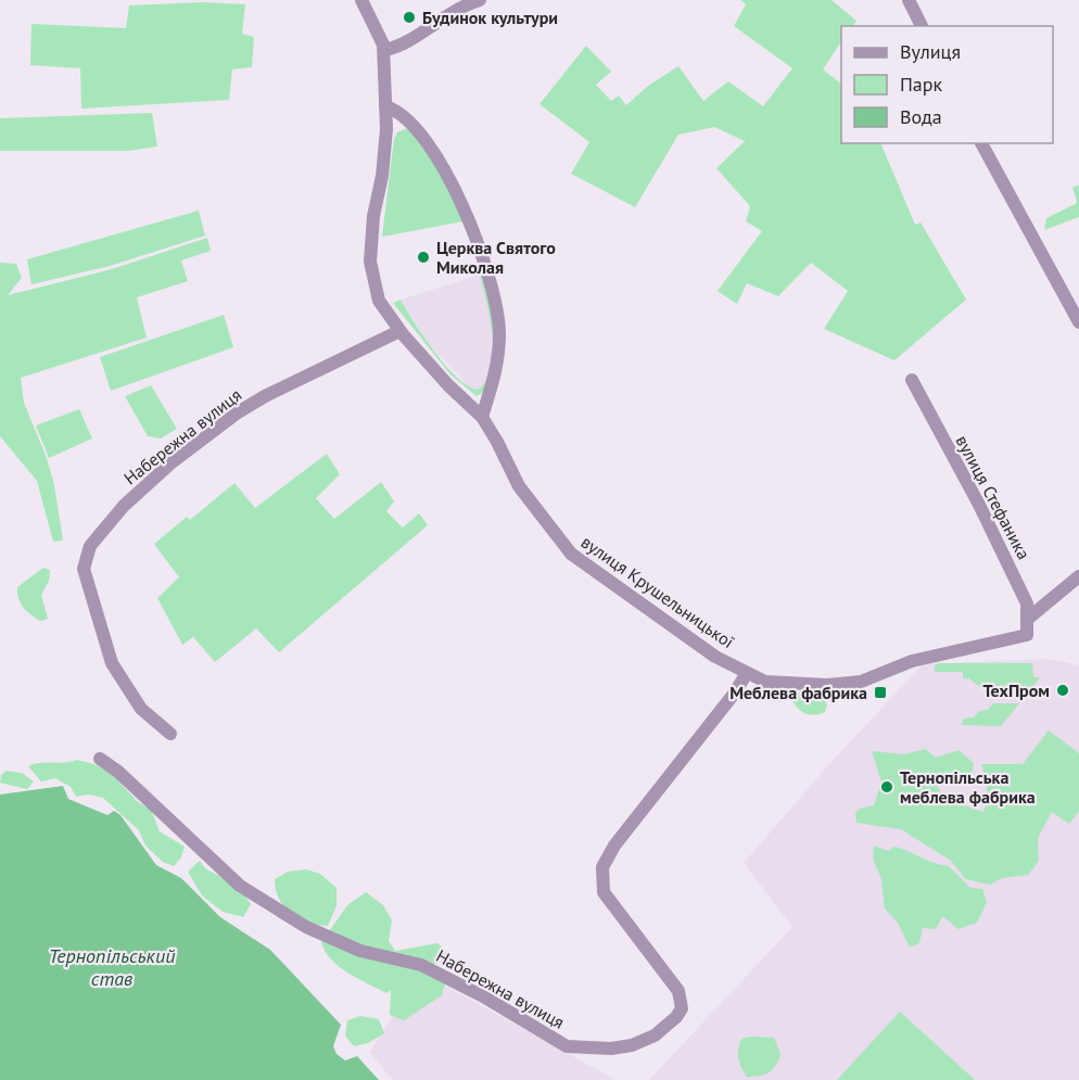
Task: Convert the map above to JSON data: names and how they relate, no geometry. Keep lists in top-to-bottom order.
{
  "streets": {
    "street": ["Набережна вулиця", "вулиця Стефаника", "вулиця Крушельницької"]
  },
  "crossings": [
    ["Набережна вулиця", "вулиця Крушельницької"],
    ["вулиця Стефаника", "вулиця Крушельницької"]
  ],
  "water": ["Тернопільський став"],
  "places": {
    "other": [
      "Будинок культури",
      "Церква Святого Миколая",
      "ТехПром",
      "Тернопільська меблева фабрика"
    ],
    "transit": ["Меблева фабрика"]
  },
  "legend": ["Вулиця", "Парк", "Вода"]
}
